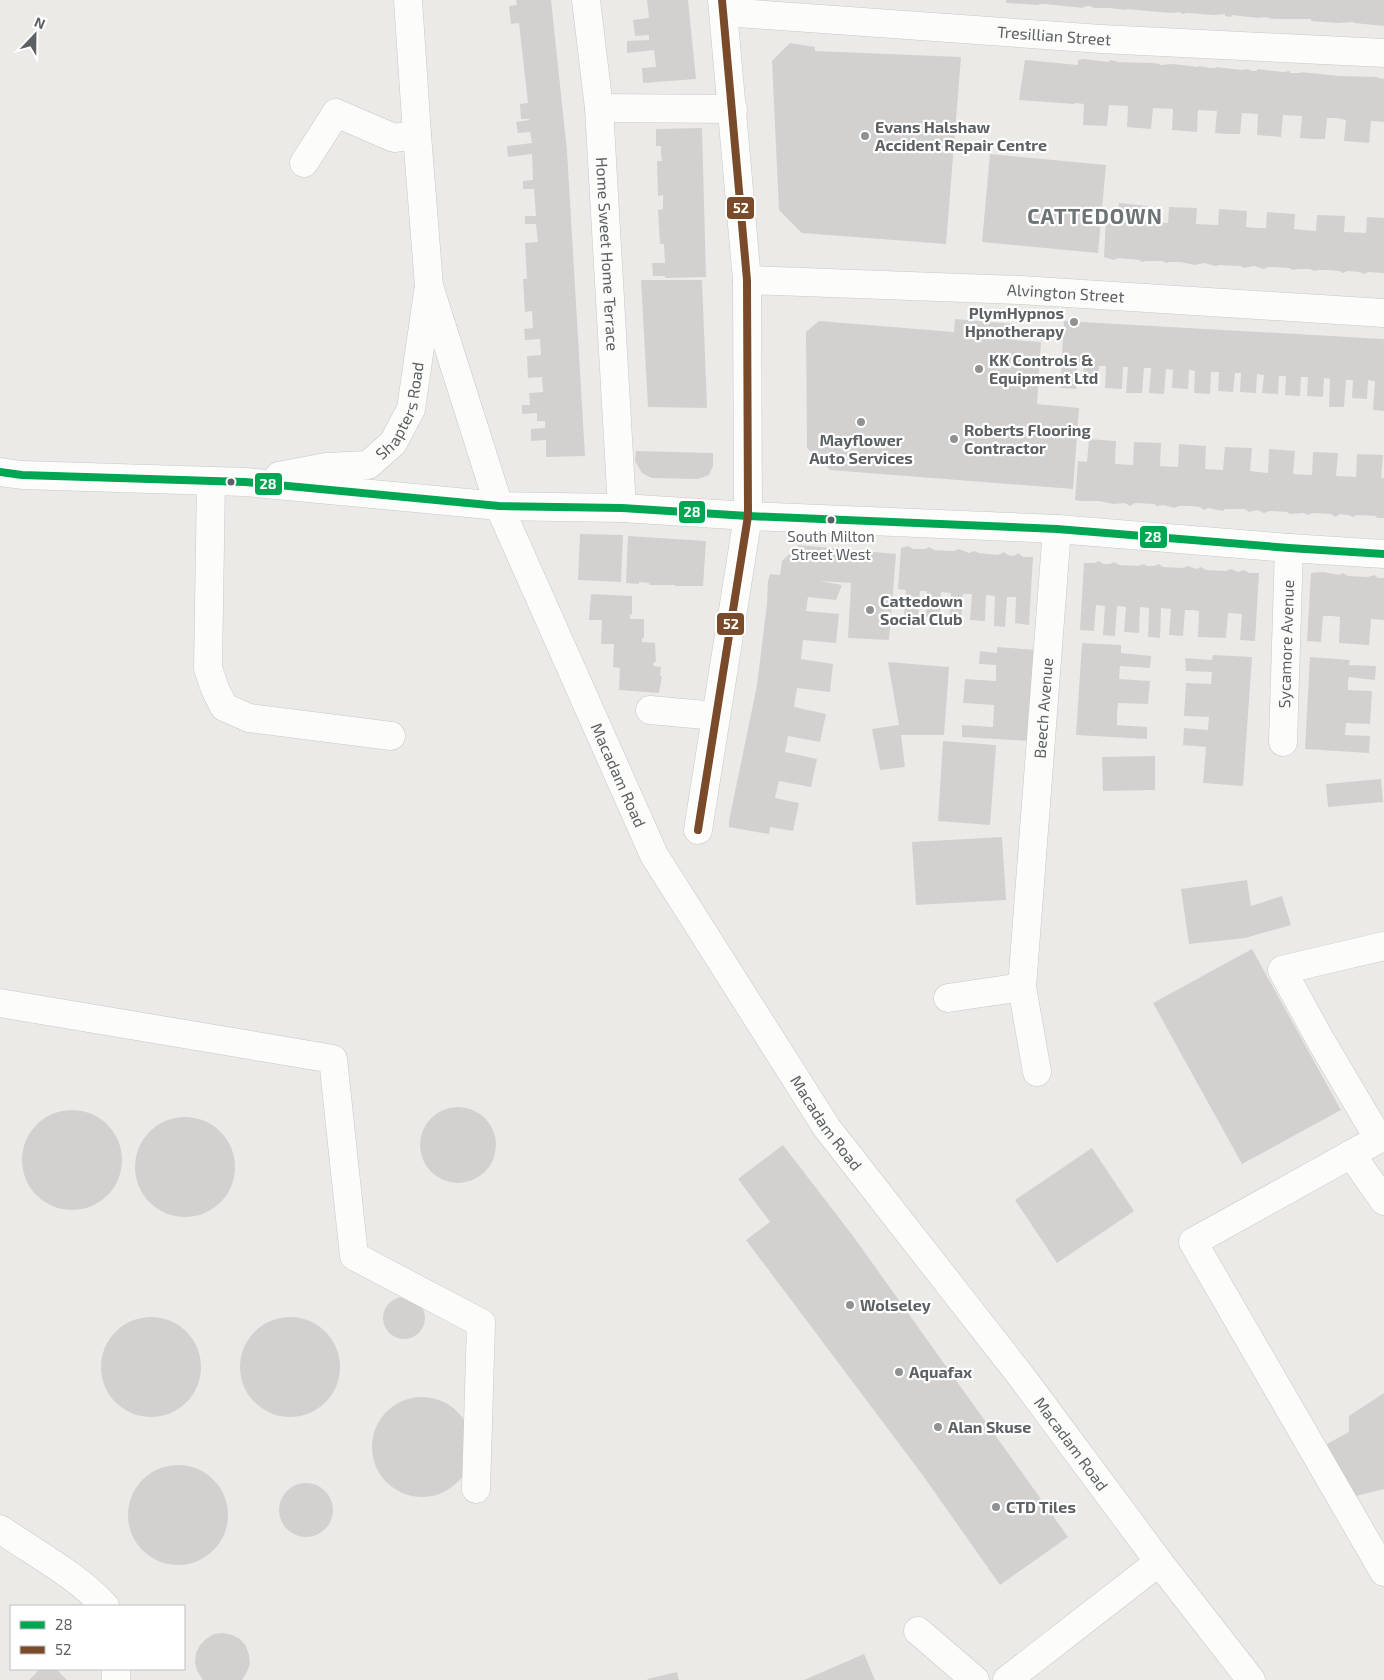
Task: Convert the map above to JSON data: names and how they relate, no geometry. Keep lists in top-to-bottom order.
{
  "streets": {
    "street": [
      "Tresillian Street",
      "Home Sweet Home Terrace",
      "Alvington Street",
      "Shapters Road",
      "Sycamore Avenue",
      "Beech Avenue",
      "Macadam Road"
    ]
  },
  "crossings": [
    ["Shapters Road", "Macadam Road"]
  ],
  "districts": ["CATTEDOWN"],
  "places": [
    "Evans Halshaw Accident Repair Centre",
    "PlymHypnos Hpnotherapy",
    "KK Controls & Equipment Ltd",
    "Mayflower Auto Services",
    "Roberts Flooring Contractor",
    "South Milton Street West",
    "Cattedown Social Club",
    "Wolseley",
    "Aquafax",
    "Alan Skuse",
    "CTD Tiles"
  ],
  "lines": ["transit line 52", "transit line 28"],
  "legend": ["28", "52"],
  "north": "top"
}
